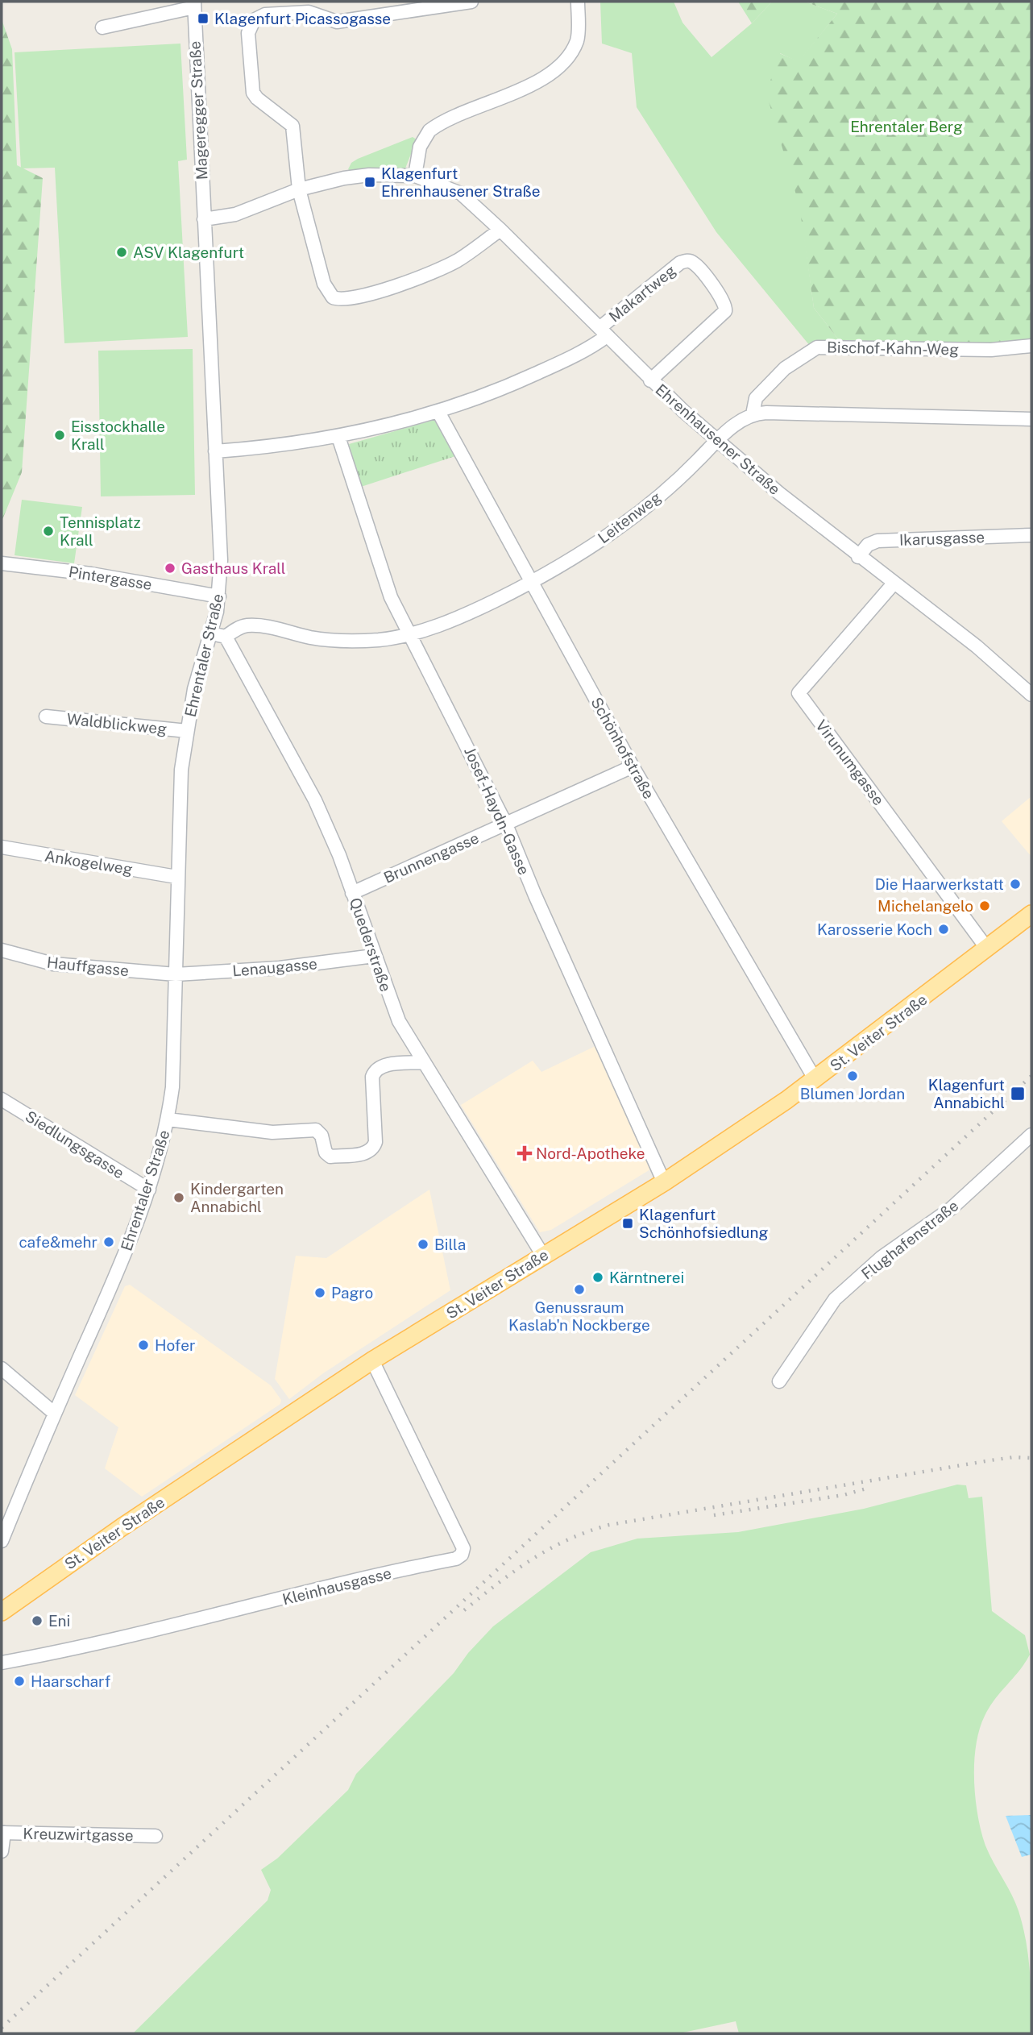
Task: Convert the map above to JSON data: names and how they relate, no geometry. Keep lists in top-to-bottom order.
{
  "streets": {
    "main road": ["St. Veiter Straße"],
    "street": [
      "Mageregger Straße",
      "Makartweg",
      "Bischof-Kahn-Weg",
      "Ehrenhausener Straße",
      "Leitenweg",
      "Ikarusgasse",
      "Pintergasse",
      "Ehrentaler Straße",
      "Waldblickweg",
      "Schönhofstraße",
      "Virunumgasse",
      "Josef-Haydn-Gasse",
      "Brunnengasse",
      "Ankogelweg",
      "Quederstraße",
      "Hauffgasse",
      "Lenaugasse",
      "Siedlungsgasse",
      "Flughafenstraße",
      "Kleinhausgasse",
      "Kreuzwirtgasse"
    ]
  },
  "crossings": [
    ["Mageregger Straße", "Ehrentaler Straße"],
    ["Makartweg", "Ehrenhausener Straße"],
    ["Bischof-Kahn-Weg", "Leitenweg"],
    ["Ehrenhausener Straße", "Leitenweg"],
    ["Ehrenhausener Straße", "Ikarusgasse"],
    ["Ehrenhausener Straße", "Virunumgasse"],
    ["Leitenweg", "Schönhofstraße"],
    ["Leitenweg", "Josef-Haydn-Gasse"],
    ["Leitenweg", "Quederstraße"],
    ["Pintergasse", "Ehrentaler Straße"],
    ["Ehrentaler Straße", "Waldblickweg"],
    ["Ehrentaler Straße", "Ankogelweg"],
    ["Ehrentaler Straße", "Hauffgasse"],
    ["Ehrentaler Straße", "Lenaugasse"],
    ["Ehrentaler Straße", "Siedlungsgasse"],
    ["Schönhofstraße", "Brunnengasse"],
    ["Schönhofstraße", "St. Veiter Straße"],
    ["Virunumgasse", "St. Veiter Straße"],
    ["Josef-Haydn-Gasse", "Brunnengasse"],
    ["Josef-Haydn-Gasse", "St. Veiter Straße"],
    ["Brunnengasse", "Quederstraße"],
    ["Quederstraße", "Lenaugasse"],
    ["Quederstraße", "St. Veiter Straße"],
    ["Hauffgasse", "Lenaugasse"],
    ["St. Veiter Straße", "Kleinhausgasse"]
  ],
  "parks": ["Ehrentaler Berg"],
  "places": {
    "transit": [
      "Klagenfurt Picassogasse",
      "Klagenfurt Ehrenhausener Straße",
      "Klagenfurt Annabichl",
      "Klagenfurt Schönhofsiedlung"
    ],
    "other": [
      "ASV Klagenfurt",
      "Eisstockhalle Krall",
      "Tennisplatz Krall",
      "Gasthaus Krall",
      "Die Haarwerkstatt",
      "Michelangelo",
      "Karosserie Koch",
      "Blumen Jordan",
      "Kindergarten Annabichl",
      "cafe&mehr",
      "Billa",
      "Kärntnerei",
      "Genussraum Kaslab'n Nockberge",
      "Pagro",
      "Hofer",
      "Eni",
      "Haarscharf"
    ],
    "health": ["Nord-Apotheke"]
  }
}
